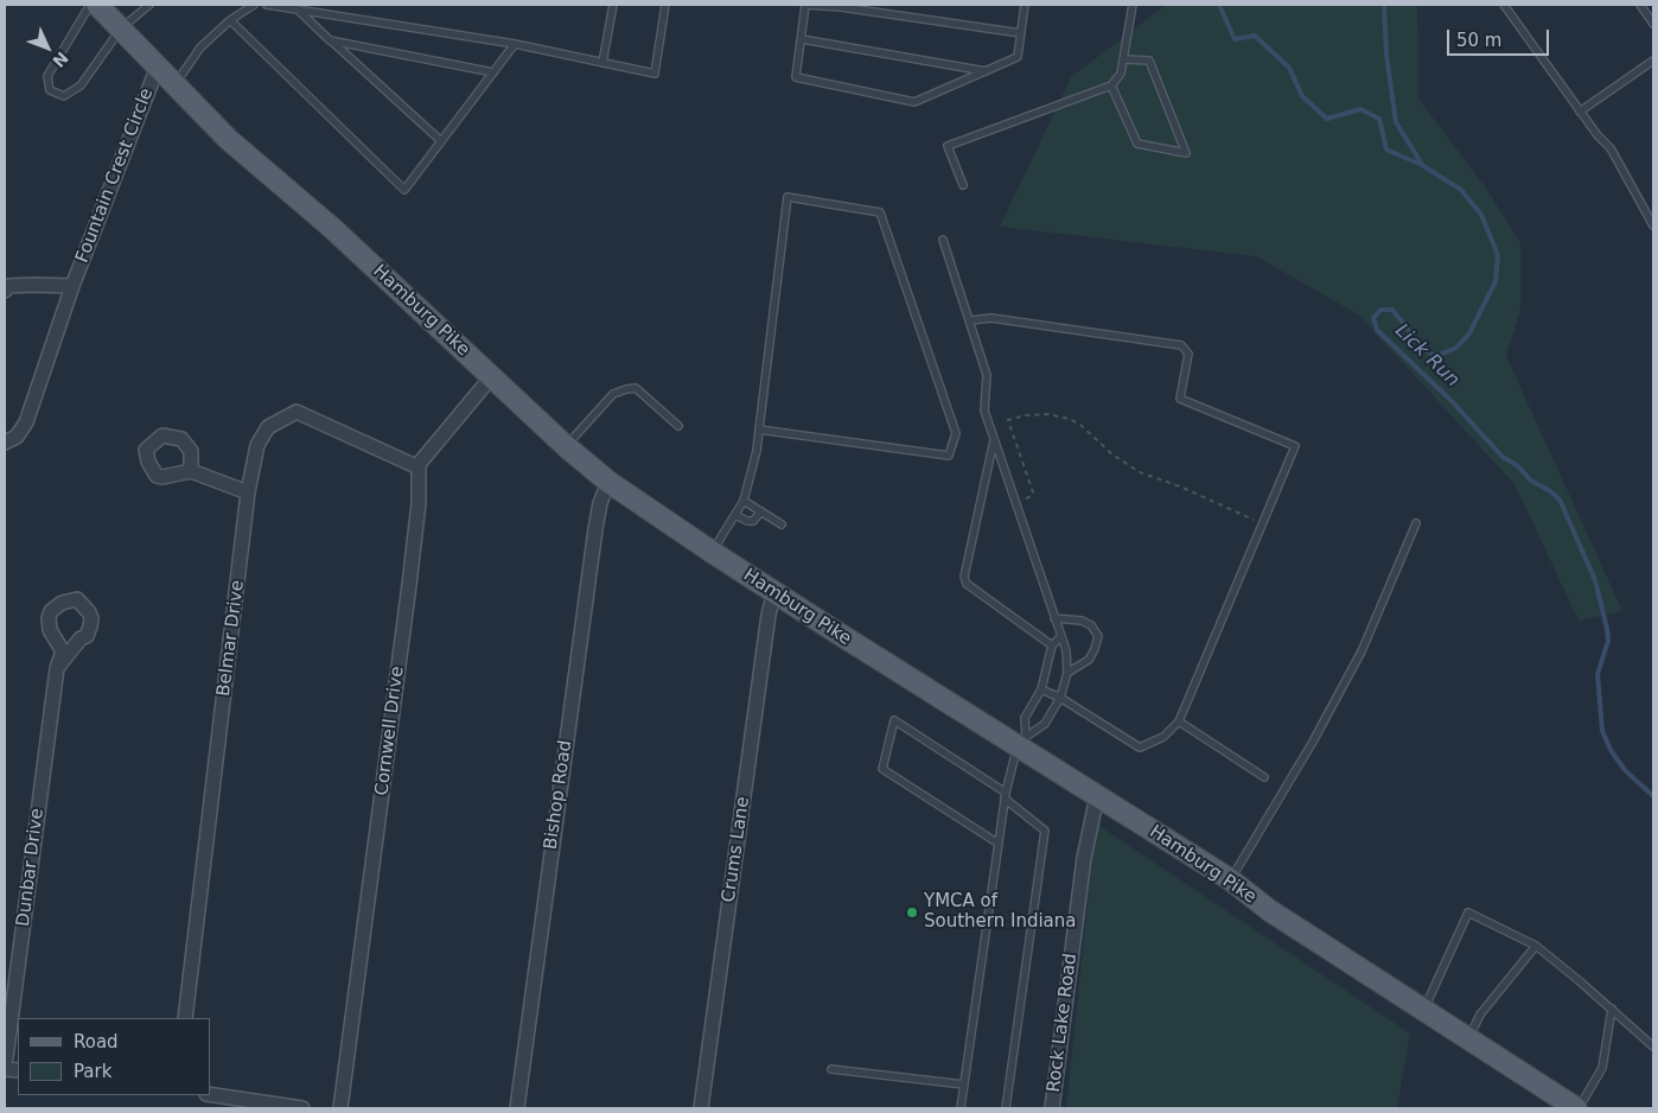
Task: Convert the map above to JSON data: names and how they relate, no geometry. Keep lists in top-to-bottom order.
{
  "streets": {
    "main road": ["Hamburg Pike"],
    "street": [
      "Fountain Crest Circle",
      "Belmar Drive",
      "Cornwell Drive",
      "Bishop Road",
      "Crums Lane",
      "Dunbar Drive",
      "Rock Lake Road"
    ]
  },
  "crossings": [
    ["Fountain Crest Circle", "Hamburg Pike"],
    ["Hamburg Pike", "Bishop Road"],
    ["Hamburg Pike", "Crums Lane"],
    ["Hamburg Pike", "Rock Lake Road"],
    ["Belmar Drive", "Cornwell Drive"]
  ],
  "water": ["Lick Run"],
  "places": ["YMCA of Southern Indiana"],
  "legend": ["Road", "Park"],
  "scale_bar": "50 m",
  "north": "bottom right"
}
